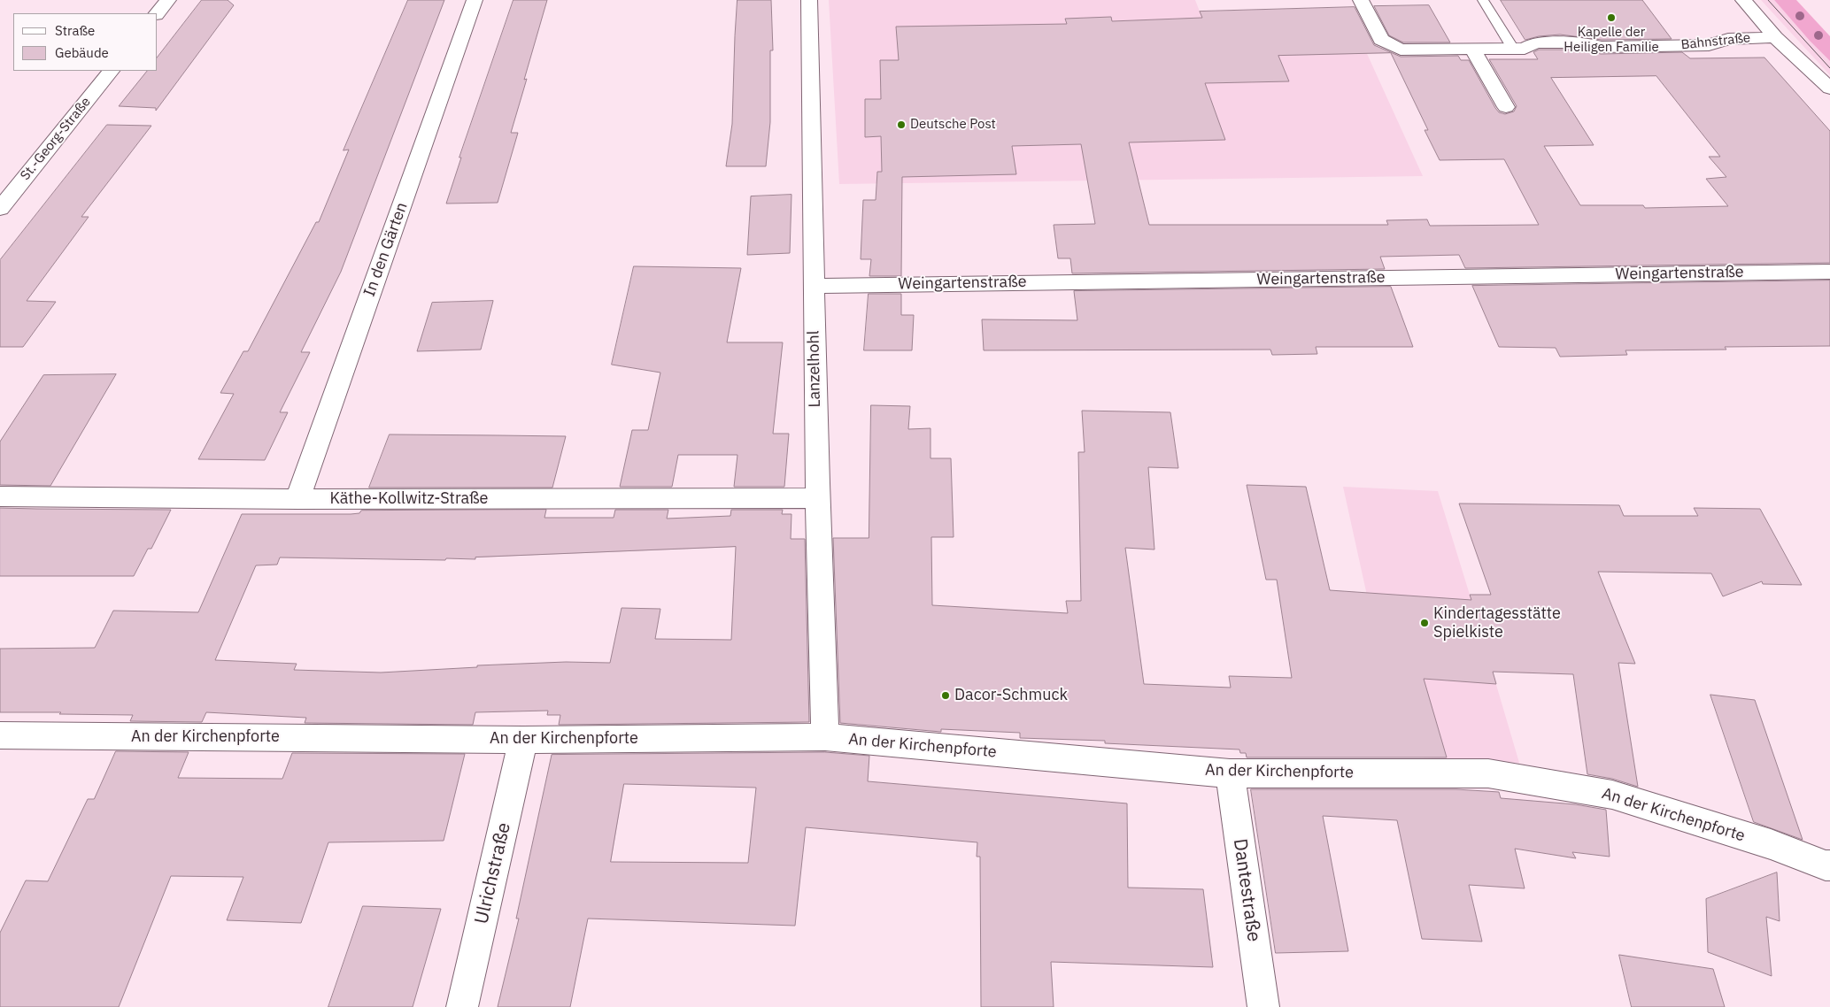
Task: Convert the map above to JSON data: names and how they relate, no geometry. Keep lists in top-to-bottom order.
{
  "streets": {
    "street": [
      "Bahnstraße",
      "St.-Georg-Straße",
      "In den Gärten",
      "Weingartenstraße",
      "Lanzelhohl",
      "Käthe-Kollwitz-Straße",
      "An der Kirchenpforte",
      "Ulrichstraße",
      "Dantestraße"
    ]
  },
  "crossings": [
    ["In den Gärten", "Käthe-Kollwitz-Straße"],
    ["Weingartenstraße", "Lanzelhohl"],
    ["Lanzelhohl", "Käthe-Kollwitz-Straße"],
    ["Lanzelhohl", "An der Kirchenpforte"],
    ["An der Kirchenpforte", "Ulrichstraße"],
    ["An der Kirchenpforte", "Dantestraße"]
  ],
  "places": [
    "Kapelle der Heiligen Familie",
    "Deutsche Post",
    "Kindertagesstätte Spielkiste",
    "Dacor-Schmuck"
  ],
  "legend": ["Straße", "Gebäude"]
}
